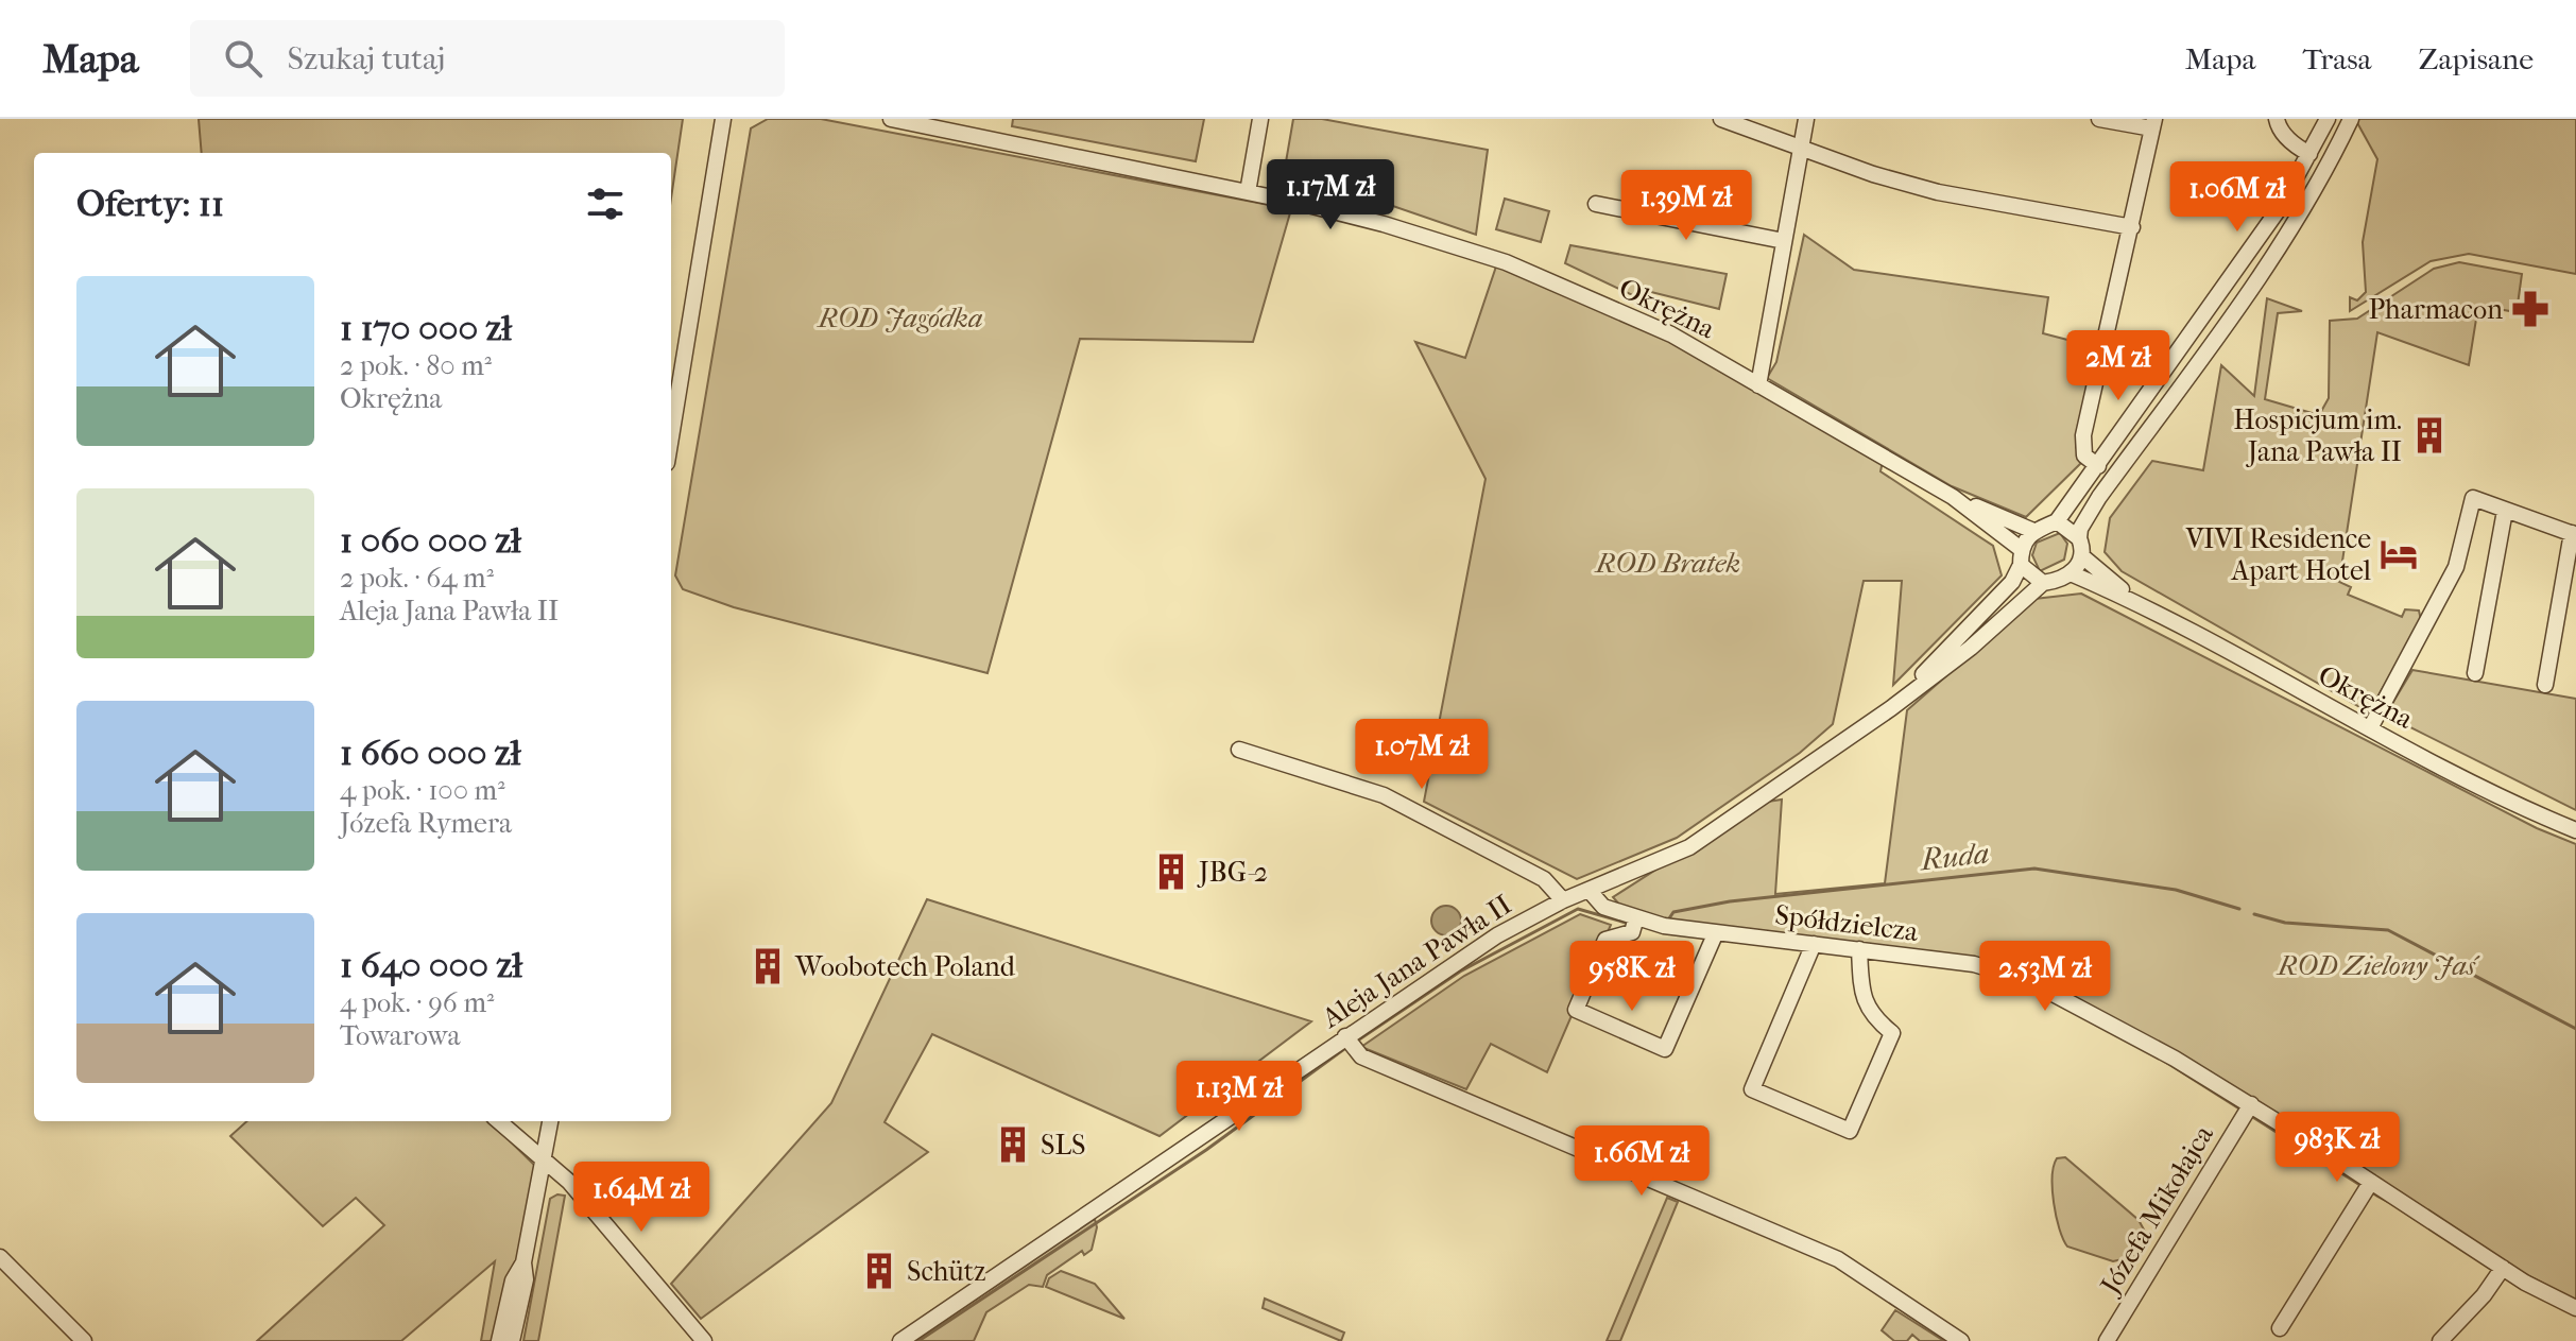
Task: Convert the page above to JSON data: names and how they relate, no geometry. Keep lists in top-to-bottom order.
{
  "streets": {
    "street": [
      "Okrężna",
      "Spółdzielcza",
      "Aleja Jana Pawła II",
      "Józefa Mikołajca"
    ]
  },
  "crossings": [
    ["Okrężna", "Aleja Jana Pawła II"],
    ["Spółdzielcza", "Aleja Jana Pawła II"],
    ["Spółdzielcza", "Józefa Mikołajca"]
  ],
  "water": ["Ruda"],
  "parks": ["ROD Jagódka", "ROD Bratek", "ROD Zielony Jaś"],
  "places": {
    "pharmacy": ["Pharmacon"],
    "building": [
      "Hospicjum im. Jana Pawła II",
      "JBG-2",
      "Woobotech Poland",
      "SLS",
      "Schütz"
    ],
    "hotel": ["VIVI Residence Apart Hotel"]
  },
  "page": {
    "header": "Mapa",
    "search": "Szukaj tutaj",
    "nav": ["Mapa", "Trasa", "Zapisane"],
    "heading": "Oferty: 11",
    "price": [
      "1.17M zł",
      "1.06M zł",
      "1.39M zł",
      "2M zł",
      "1.07M zł",
      "958K zł",
      "2.53M zł",
      "1.13M zł",
      "983K zł",
      "1.66M zł",
      "1.64M zł"
    ],
    "list": [
      {
        "name": "1 170 000 zł",
        "note": "2 pok. · 80 m² · Okrężna"
      },
      {
        "name": "1 060 000 zł",
        "note": "2 pok. · 64 m² · Aleja Jana Pawła II"
      },
      {
        "name": "1 660 000 zł",
        "note": "4 pok. · 100 m² · Józefa Rymera"
      },
      {
        "name": "1 640 000 zł",
        "note": "4 pok. · 96 m² · Towarowa"
      }
    ]
  }
}
